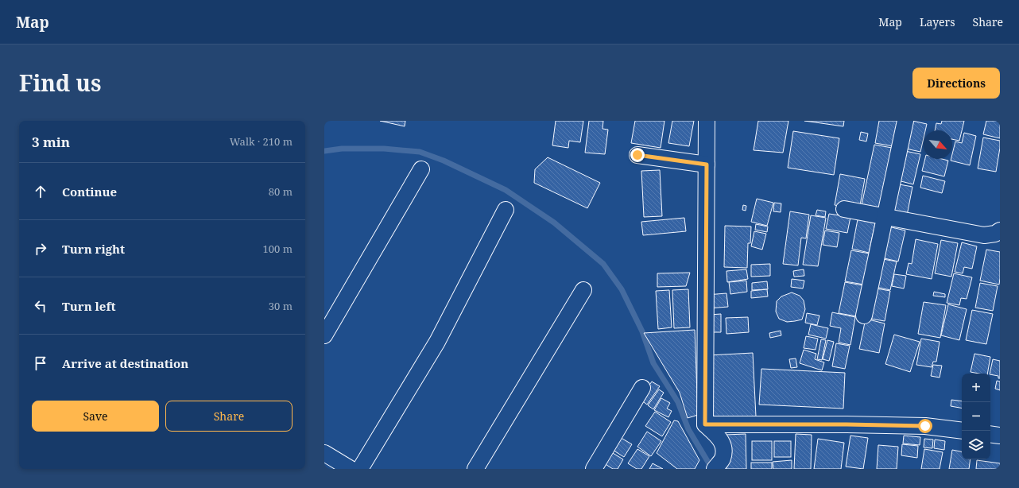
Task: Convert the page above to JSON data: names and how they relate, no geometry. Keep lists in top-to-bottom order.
{
  "north": "bottom right",
  "page": {
    "header": "Map",
    "nav": ["Map", "Layers", "Share"],
    "title": "Find us",
    "buttons": [
      "Directions",
      ["Save", "Share"]
    ],
    "heading": ["3 min", "Walk · 210 m"],
    "list": [
      ["Continue", "80 m"],
      ["Turn right", "100 m"],
      ["Turn left", "30 m"],
      "Arrive at destination"
    ],
    "map_buttons": ["+", "−"]
  }
}
